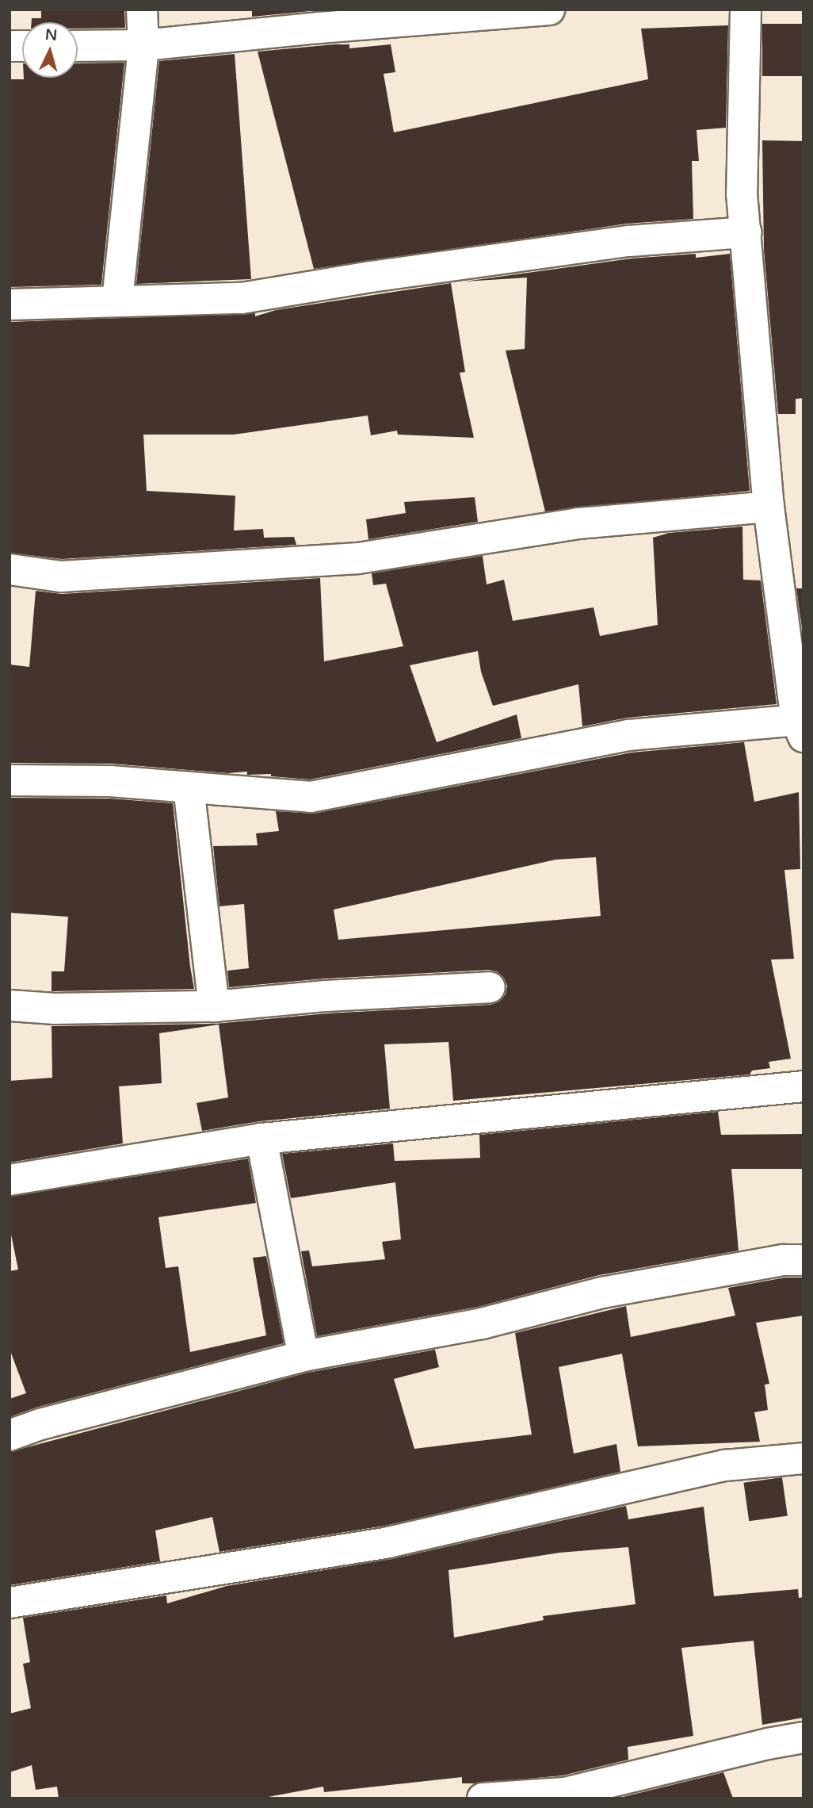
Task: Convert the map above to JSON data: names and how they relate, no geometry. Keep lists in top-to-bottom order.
{
  "north": "top"
}
